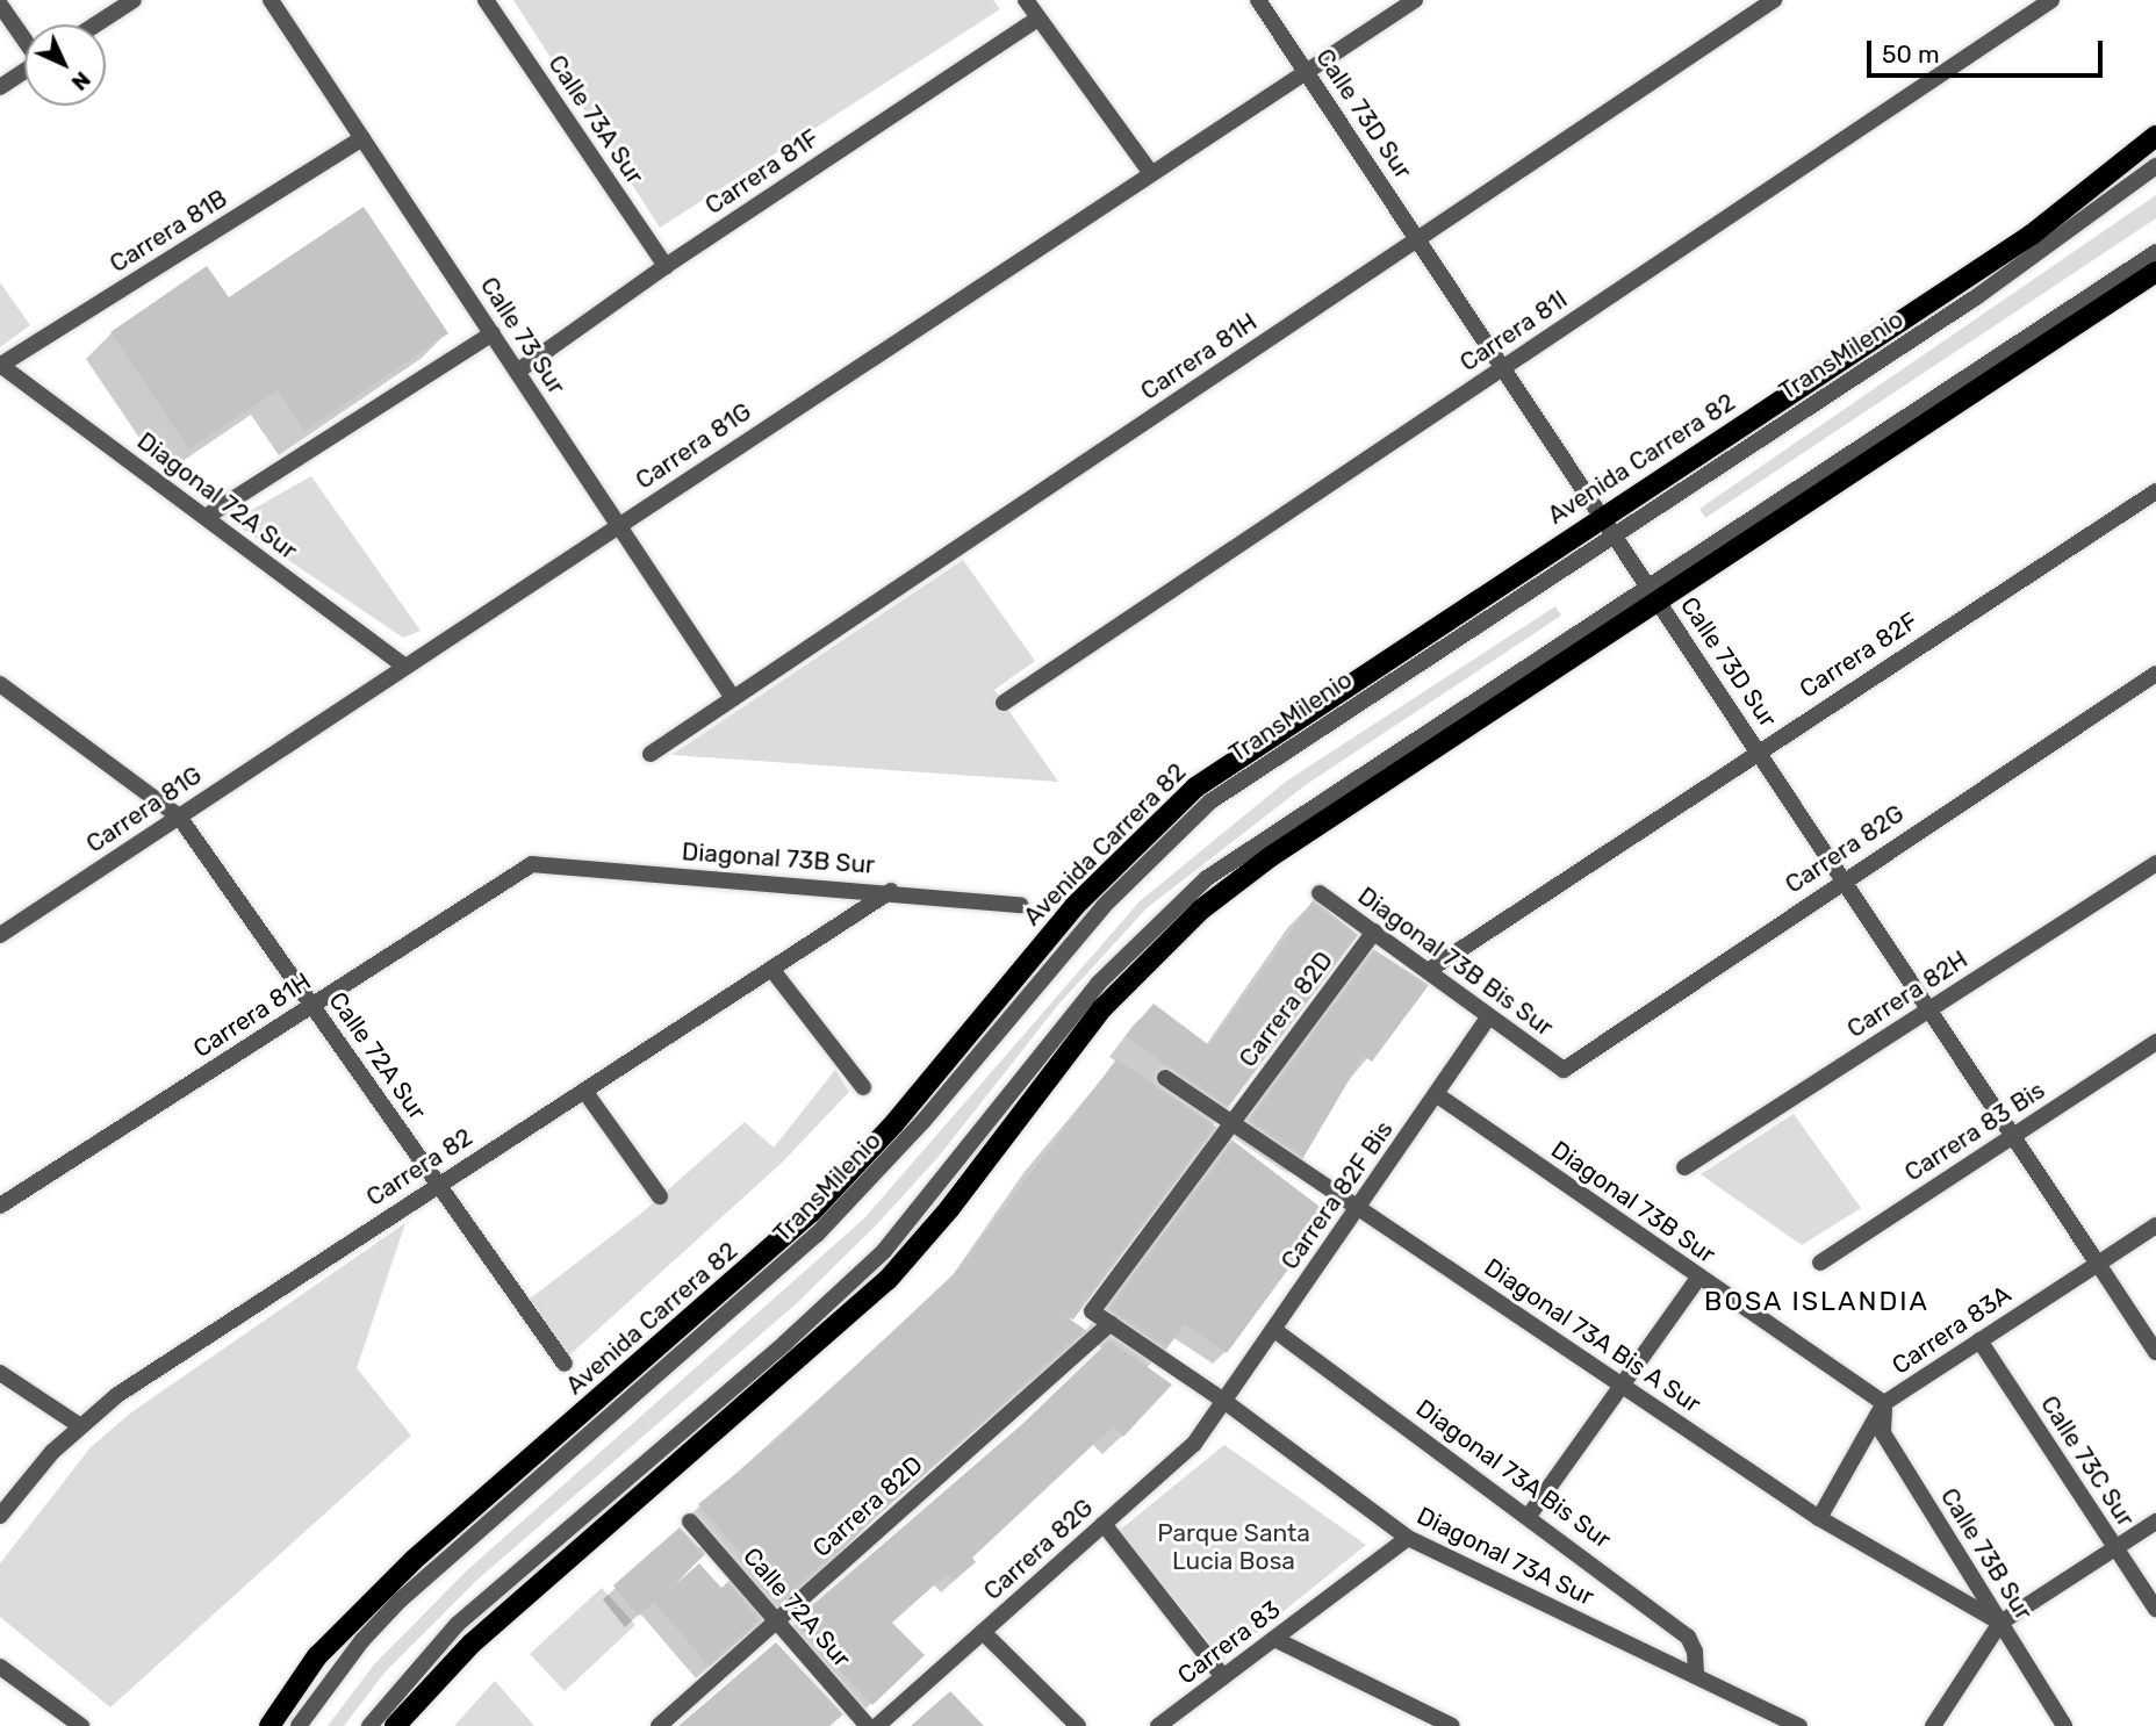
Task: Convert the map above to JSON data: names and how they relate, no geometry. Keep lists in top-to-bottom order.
{
  "streets": {
    "main road": ["Avenida Carrera 82"],
    "street": [
      "Calle 73D Sur",
      "Calle 73A Sur",
      "Carrera 81F",
      "Carrera 81B",
      "Carrera 81I",
      "Calle 73 Sur",
      "TransMilenio",
      "Carrera 81H",
      "Carrera 81G",
      "Diagonal 72A Sur",
      "Carrera 82F",
      "Carrera 82G",
      "Diagonal 73B Sur",
      "Diagonal 73B Bis Sur",
      "Carrera 82H",
      "Carrera 82D",
      "Calle 72A Sur",
      "Carrera 83 Bis",
      "Carrera 82",
      "Carrera 82F Bis",
      "Carrera 83A",
      "Diagonal 73A Bis A Sur",
      "Calle 73C Sur",
      "Diagonal 73A Bis Sur",
      "Calle 73B Sur",
      "Diagonal 73A Sur",
      "Carrera 83"
    ]
  },
  "crossings": [
    ["Calle 73D Sur", "Carrera 81I"],
    ["Calle 73D Sur", "TransMilenio"],
    ["Calle 73D Sur", "Carrera 81H"],
    ["Calle 73D Sur", "Carrera 81G"],
    ["Calle 73D Sur", "Avenida Carrera 82"],
    ["Calle 73D Sur", "Carrera 82F"],
    ["Calle 73D Sur", "Carrera 82G"],
    ["Calle 73D Sur", "Carrera 82H"],
    ["Calle 73D Sur", "Carrera 83 Bis"],
    ["Calle 73D Sur", "Carrera 83A"],
    ["Calle 73A Sur", "Carrera 81F"],
    ["Carrera 81F", "Calle 73 Sur"],
    ["Carrera 81B", "Calle 73 Sur"],
    ["Carrera 81B", "Diagonal 72A Sur"],
    ["Calle 73 Sur", "Carrera 81H"],
    ["Calle 73 Sur", "Carrera 81G"],
    ["Carrera 81H", "Diagonal 73B Sur"],
    ["Carrera 81H", "Calle 72A Sur"],
    ["Carrera 81G", "Diagonal 72A Sur"],
    ["Carrera 81G", "Calle 72A Sur"],
    ["Carrera 82F", "Diagonal 73B Bis Sur"],
    ["Carrera 82G", "Diagonal 73B Bis Sur"],
    ["Carrera 82G", "Carrera 82F Bis"],
    ["Carrera 82G", "Diagonal 73A Sur"],
    ["Diagonal 73B Sur", "Carrera 82"],
    ["Diagonal 73B Sur", "Carrera 82F Bis"],
    ["Diagonal 73B Sur", "Carrera 83A"],
    ["Diagonal 73B Sur", "Calle 73B Sur"],
    ["Diagonal 73B Bis Sur", "Carrera 82D"],
    ["Diagonal 73B Bis Sur", "Carrera 82F Bis"],
    ["Carrera 82D", "Calle 72A Sur"],
    ["Carrera 82D", "Diagonal 73A Bis A Sur"],
    ["Carrera 82D", "Diagonal 73A Sur"],
    ["Calle 72A Sur", "Carrera 82"],
    ["Carrera 82F Bis", "Diagonal 73A Bis A Sur"],
    ["Carrera 82F Bis", "Diagonal 73A Bis Sur"],
    ["Carrera 82F Bis", "Diagonal 73A Sur"],
    ["Carrera 83A", "Diagonal 73A Bis A Sur"],
    ["Carrera 83A", "Calle 73C Sur"],
    ["Carrera 83A", "Calle 73B Sur"],
    ["Diagonal 73A Bis A Sur", "Calle 73B Sur"],
    ["Diagonal 73A Bis Sur", "Diagonal 73A Sur"],
    ["Diagonal 73A Sur", "Carrera 83"]
  ],
  "districts": ["BOSA ISLANDIA"],
  "parks": ["Parque Santa Lucia Bosa"],
  "scale_bar": "50 m",
  "north": "bottom right"
}
